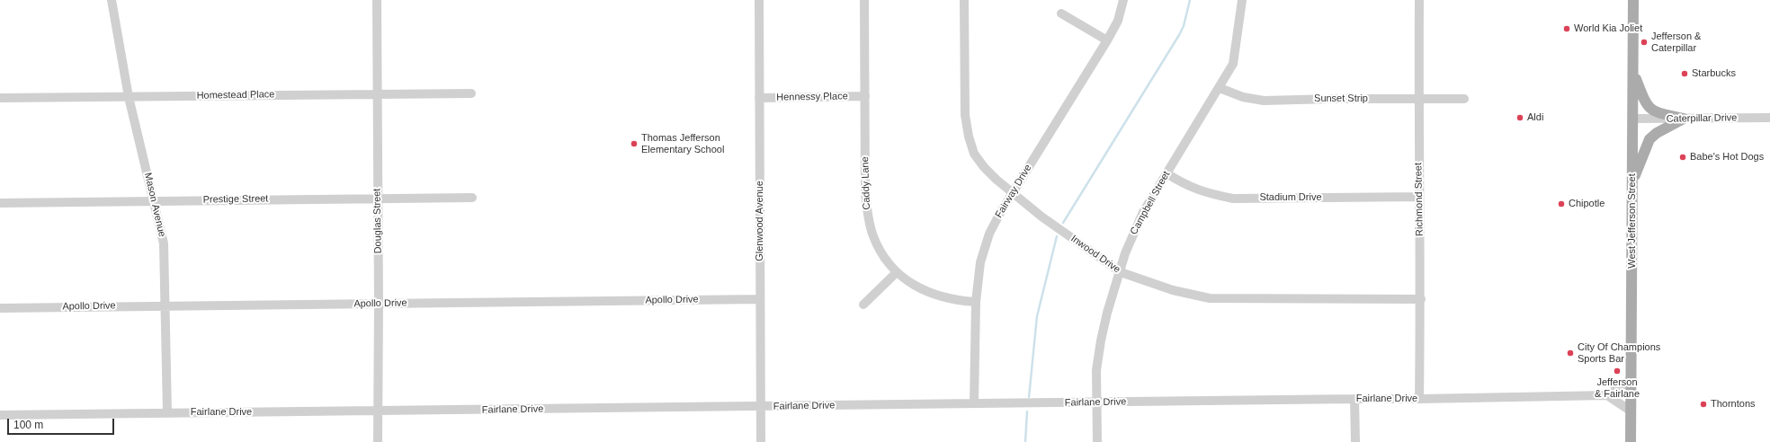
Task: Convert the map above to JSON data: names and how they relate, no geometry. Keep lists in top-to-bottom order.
{
  "streets": {
    "main road": ["West Jefferson Street"],
    "street": [
      "Homestead Place",
      "Hennessy Place",
      "Sunset Strip",
      "Caterpillar Drive",
      "Caddy Lane",
      "Fairway Drive",
      "Stadium Drive",
      "Prestige Street",
      "Richmond Street",
      "Campbell Street",
      "Mason Avenue",
      "Douglas Street",
      "Glenwood Avenue",
      "Inwood Drive",
      "Apollo Drive",
      "Fairlane Drive"
    ]
  },
  "crossings": [
    ["Homestead Place", "Mason Avenue"],
    ["Homestead Place", "Douglas Street"],
    ["Hennessy Place", "Caddy Lane"],
    ["Hennessy Place", "Glenwood Avenue"],
    ["Sunset Strip", "Richmond Street"],
    ["Sunset Strip", "Campbell Street"],
    ["Caterpillar Drive", "West Jefferson Street"],
    ["Caddy Lane", "Fairway Drive"],
    ["Fairway Drive", "Inwood Drive"],
    ["Fairway Drive", "Fairlane Drive"],
    ["Stadium Drive", "Richmond Street"],
    ["Stadium Drive", "Campbell Street"],
    ["Prestige Street", "Mason Avenue"],
    ["Prestige Street", "Douglas Street"],
    ["Richmond Street", "Inwood Drive"],
    ["Richmond Street", "Fairlane Drive"],
    ["Campbell Street", "Inwood Drive"],
    ["Campbell Street", "Fairlane Drive"],
    ["Mason Avenue", "Apollo Drive"],
    ["Mason Avenue", "Fairlane Drive"],
    ["Douglas Street", "Apollo Drive"],
    ["Douglas Street", "Fairlane Drive"],
    ["Glenwood Avenue", "Apollo Drive"],
    ["Glenwood Avenue", "Fairlane Drive"]
  ],
  "places": [
    "World Kia Joliet",
    "Jefferson & Caterpillar",
    "Starbucks",
    "Aldi",
    "Thomas Jefferson Elementary School",
    "Babe's Hot Dogs",
    "Chipotle",
    "City Of Champions Sports Bar",
    "Jefferson & Fairlane",
    "Thorntons"
  ],
  "scale_bar": "100 m"
}
